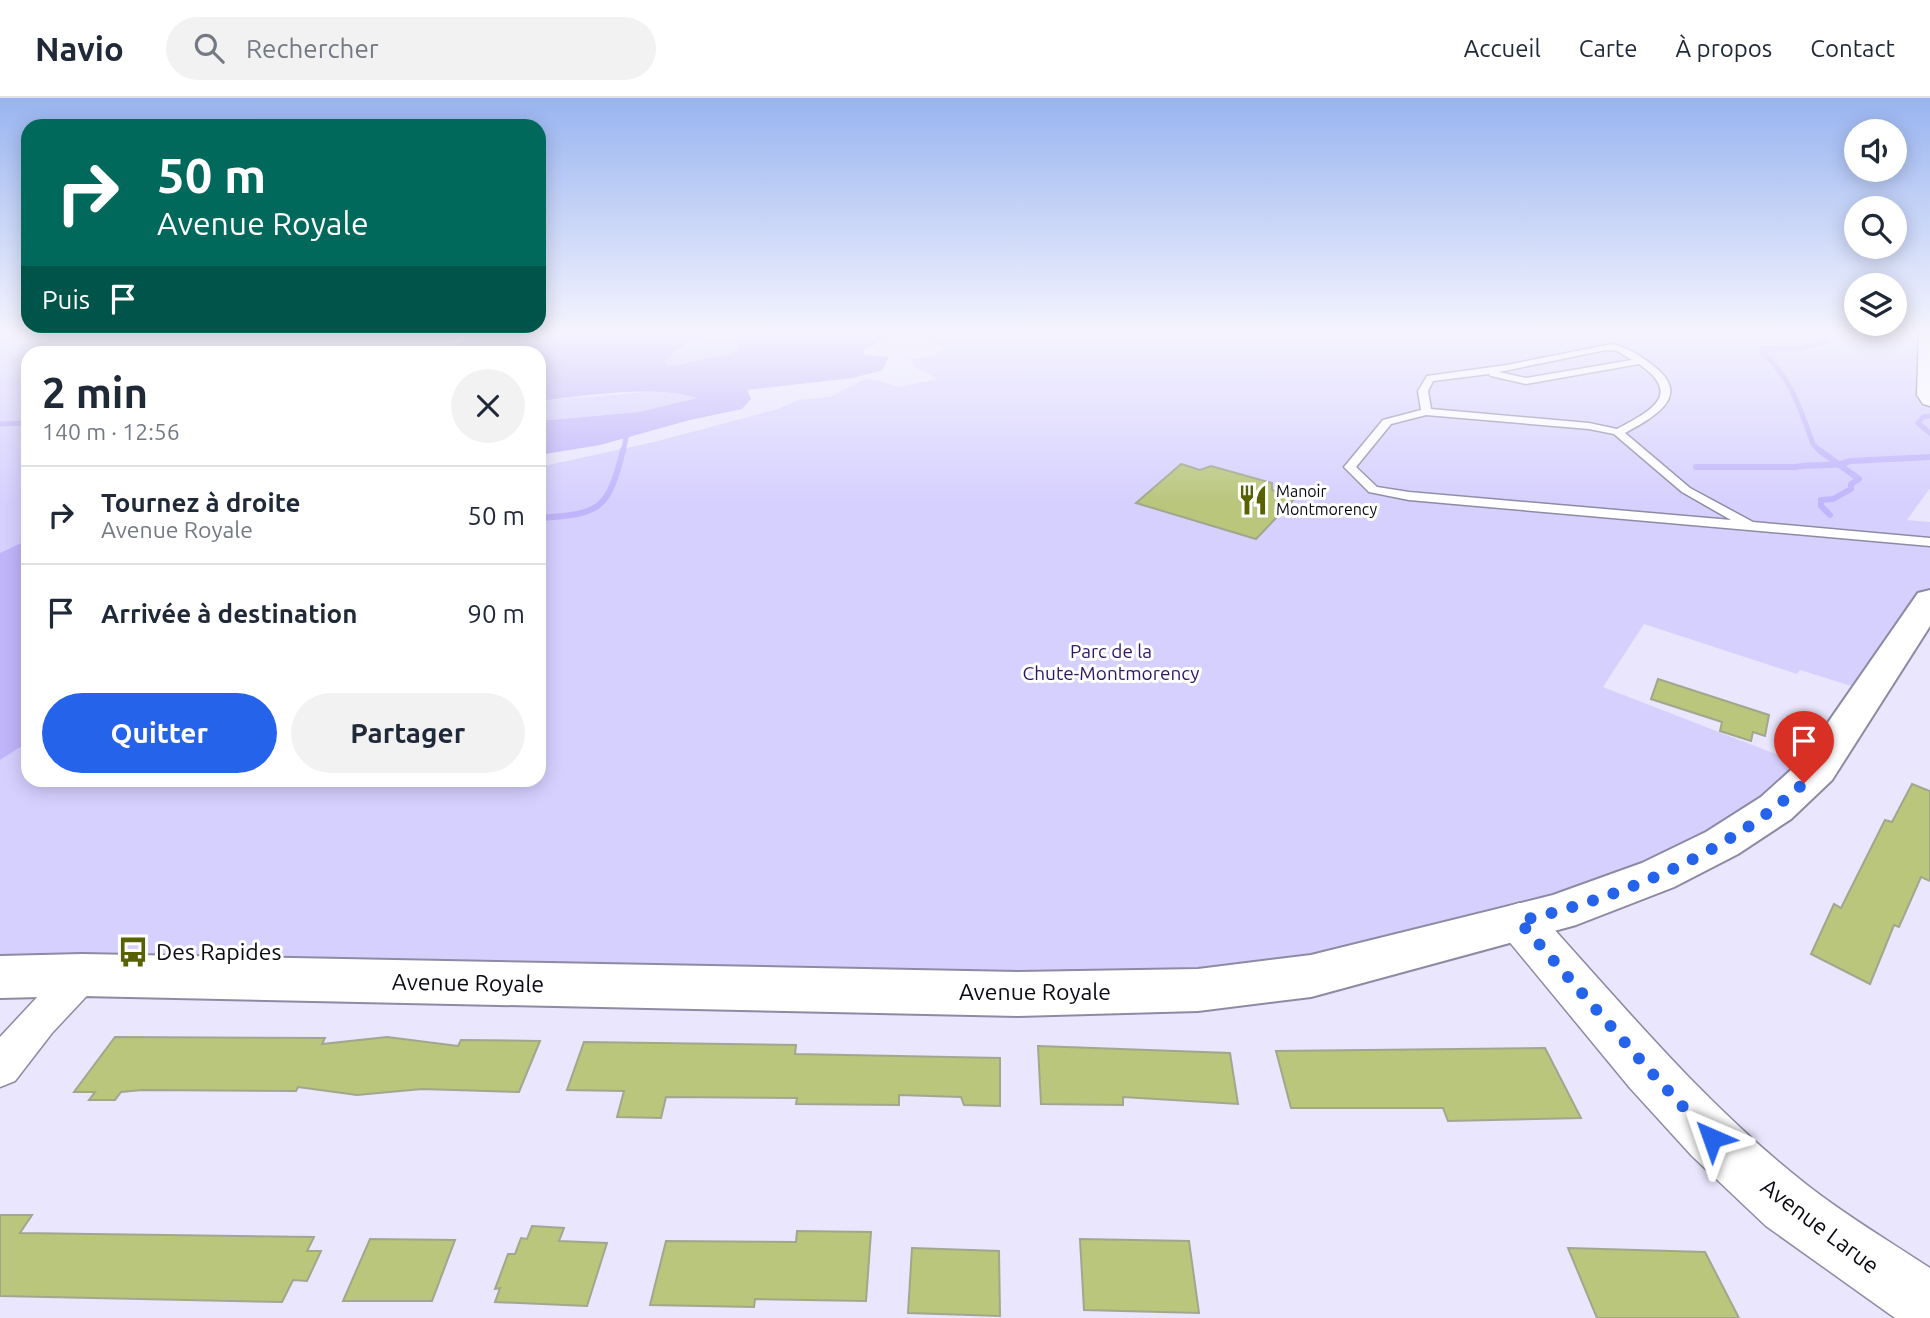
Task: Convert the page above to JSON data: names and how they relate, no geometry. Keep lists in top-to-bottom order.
{
  "streets": {
    "main road": ["Avenue Royale"],
    "street": ["Avenue Larue"]
  },
  "crossings": [
    ["Avenue Royale", "Avenue Larue"]
  ],
  "parks": ["Parc de la Chute-Montmorency"],
  "places": {
    "restaurant": ["Manoir Montmorency"],
    "bus stop": ["Des Rapides"]
  },
  "page": {
    "header": "Navio",
    "search": "Rechercher",
    "nav": [
      "Accueil",
      "Carte",
      "À propos",
      "Contact"
    ],
    "turn": ["50 m", "Avenue Royale"],
    "then": "Puis",
    "heading": ["2 min", "140 m · 12:56"],
    "list": [
      {
        "name": "Tournez à droite",
        "note": "Avenue Royale",
        "value": "50 m"
      },
      {
        "name": "Arrivée à destination",
        "value": "90 m"
      }
    ],
    "buttons": ["Quitter", "Partager"]
  }
}
